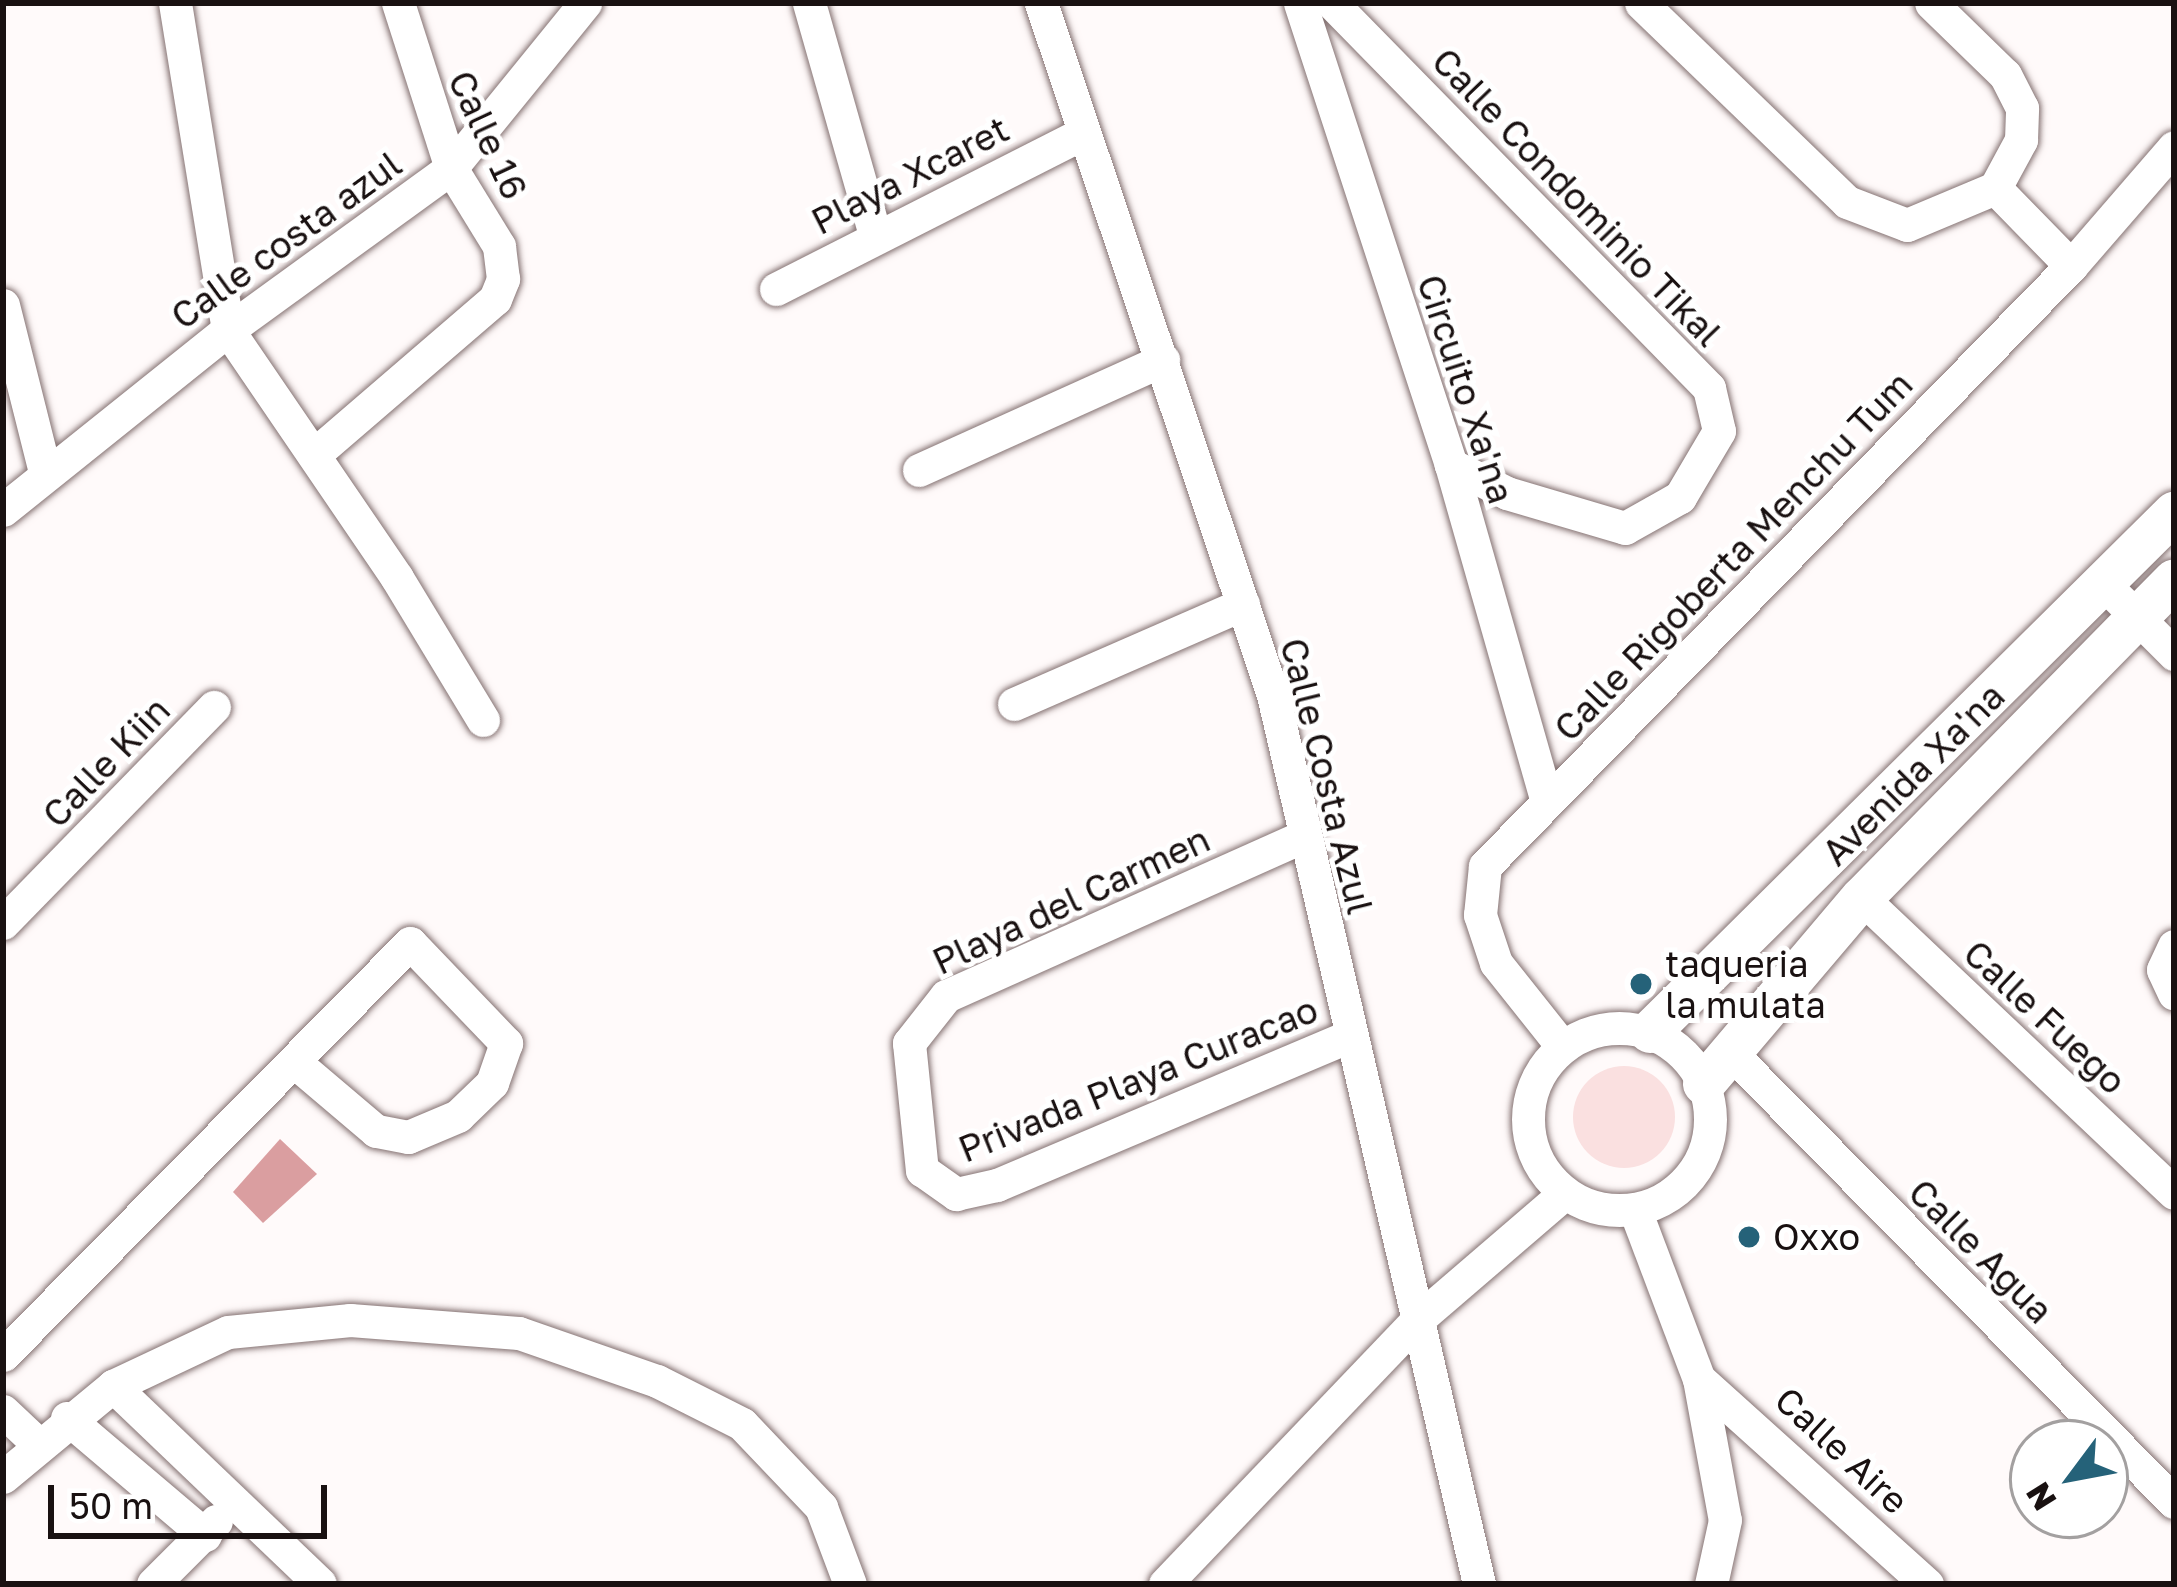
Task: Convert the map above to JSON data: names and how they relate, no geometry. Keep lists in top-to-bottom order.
{
  "streets": {
    "street": [
      "Calle 16",
      "Playa Xcaret",
      "Calle Condominio Tikal",
      "Calle costa azul",
      "Circuito Xa'na",
      "Calle Rigoberta Menchu Tum",
      "Calle Kiin",
      "Avenida Xa'na",
      "Calle Costa Azul",
      "Playa del Carmen",
      "Calle Fuego",
      "Privada Playa Curacao",
      "Calle Agua",
      "Calle Aire"
    ]
  },
  "crossings": [
    ["Calle 16", "Calle costa azul"],
    ["Playa Xcaret", "Calle Costa Azul"],
    ["Calle Condominio Tikal", "Circuito Xa'na"],
    ["Circuito Xa'na", "Calle Rigoberta Menchu Tum"],
    ["Calle Rigoberta Menchu Tum", "Avenida Xa'na"],
    ["Calle Rigoberta Menchu Tum", "Calle Agua"],
    ["Avenida Xa'na", "Calle Fuego"],
    ["Avenida Xa'na", "Calle Agua"],
    ["Calle Costa Azul", "Playa del Carmen"],
    ["Calle Costa Azul", "Privada Playa Curacao"],
    ["Playa del Carmen", "Privada Playa Curacao"]
  ],
  "places": ["taqueria la mulata", "Oxxo"],
  "scale_bar": "50 m",
  "north": "bottom left"
}
